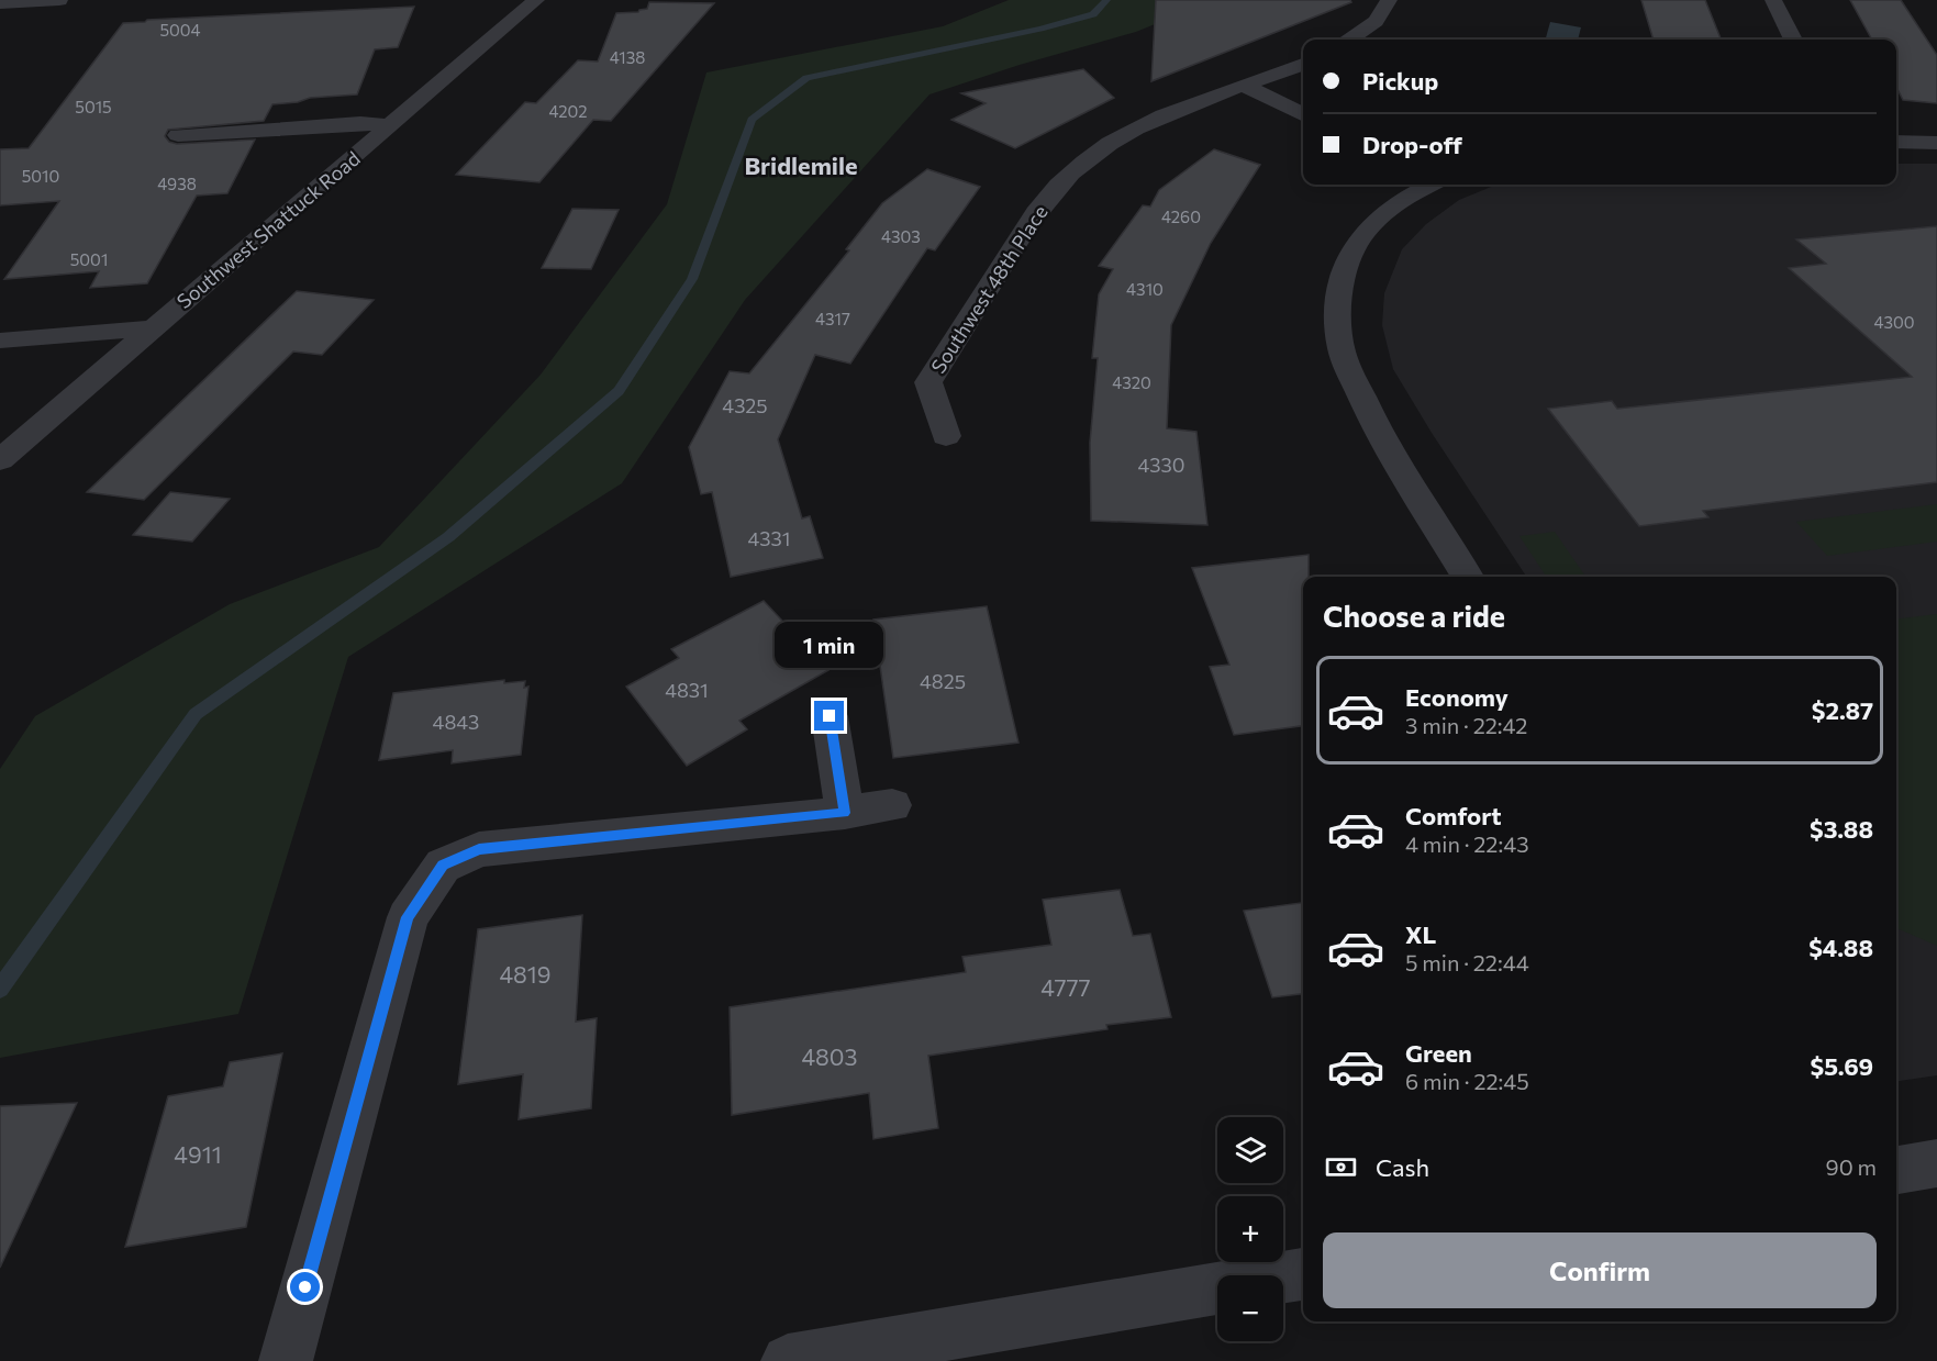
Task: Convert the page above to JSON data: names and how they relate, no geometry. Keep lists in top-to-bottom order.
{
  "streets": {
    "street": ["Southwest Shattuck Road", "Southwest 48th Place"]
  },
  "districts": ["Bridlemile"],
  "house_numbers": [
    "5004",
    "4138",
    "5015",
    "4202",
    "5010",
    "4938",
    "4260",
    "4303",
    "5001",
    "4310",
    "4317",
    "4300",
    "4320",
    "4325",
    "4330",
    "4331",
    "4825",
    "4831",
    "4843",
    "4819",
    "4777",
    "4803",
    "4911"
  ],
  "page": {
    "banner": ["Pickup", "Drop-off"],
    "heading": "Choose a ride",
    "bubble": "1 min",
    "list": [
      {
        "name": "Economy",
        "note": "3 min · 22:42",
        "value": "$2.87"
      },
      {
        "name": "Comfort",
        "note": "4 min · 22:43",
        "value": "$3.88"
      },
      {
        "name": "XL",
        "note": "5 min · 22:44",
        "value": "$4.88"
      },
      {
        "name": "Green",
        "note": "6 min · 22:45",
        "value": "$5.69"
      }
    ],
    "map_buttons": ["+", "−"],
    "pay": ["Cash", "90 m"],
    "buttons": "Confirm"
  }
}
